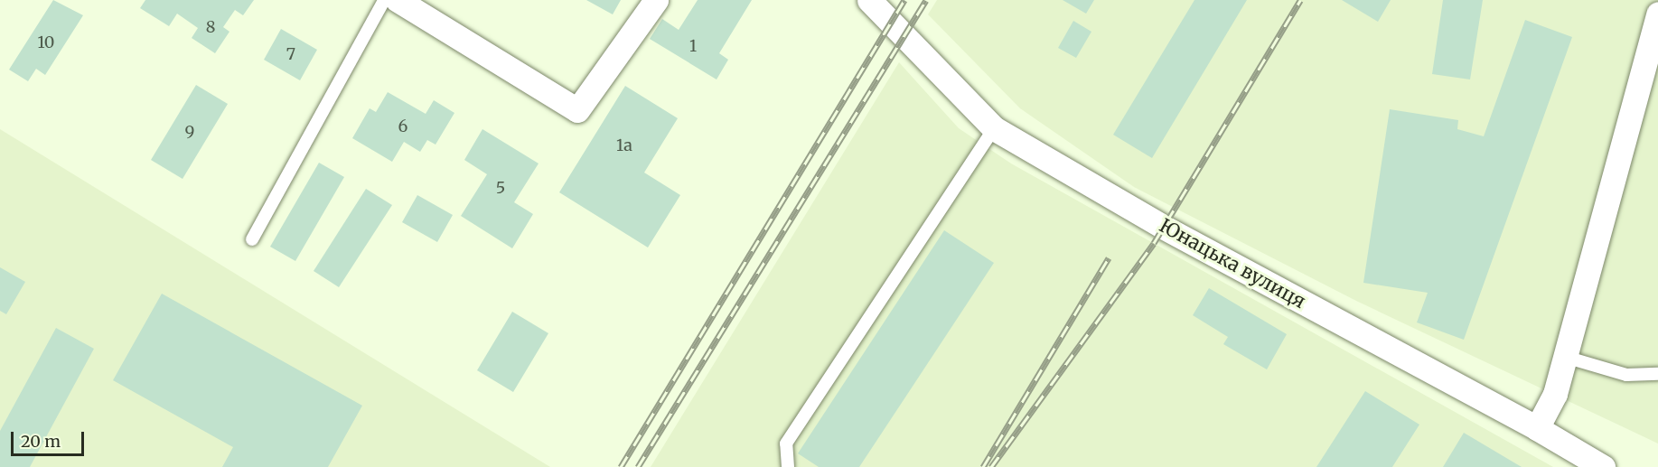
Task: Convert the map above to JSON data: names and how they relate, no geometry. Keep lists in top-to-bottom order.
{
  "streets": {
    "street": ["Юнацька вулиця"]
  },
  "house_numbers": [
    "8",
    "10",
    "1",
    "7",
    "6",
    "9",
    "1а",
    "5"
  ],
  "scale_bar": "20 m"
}
